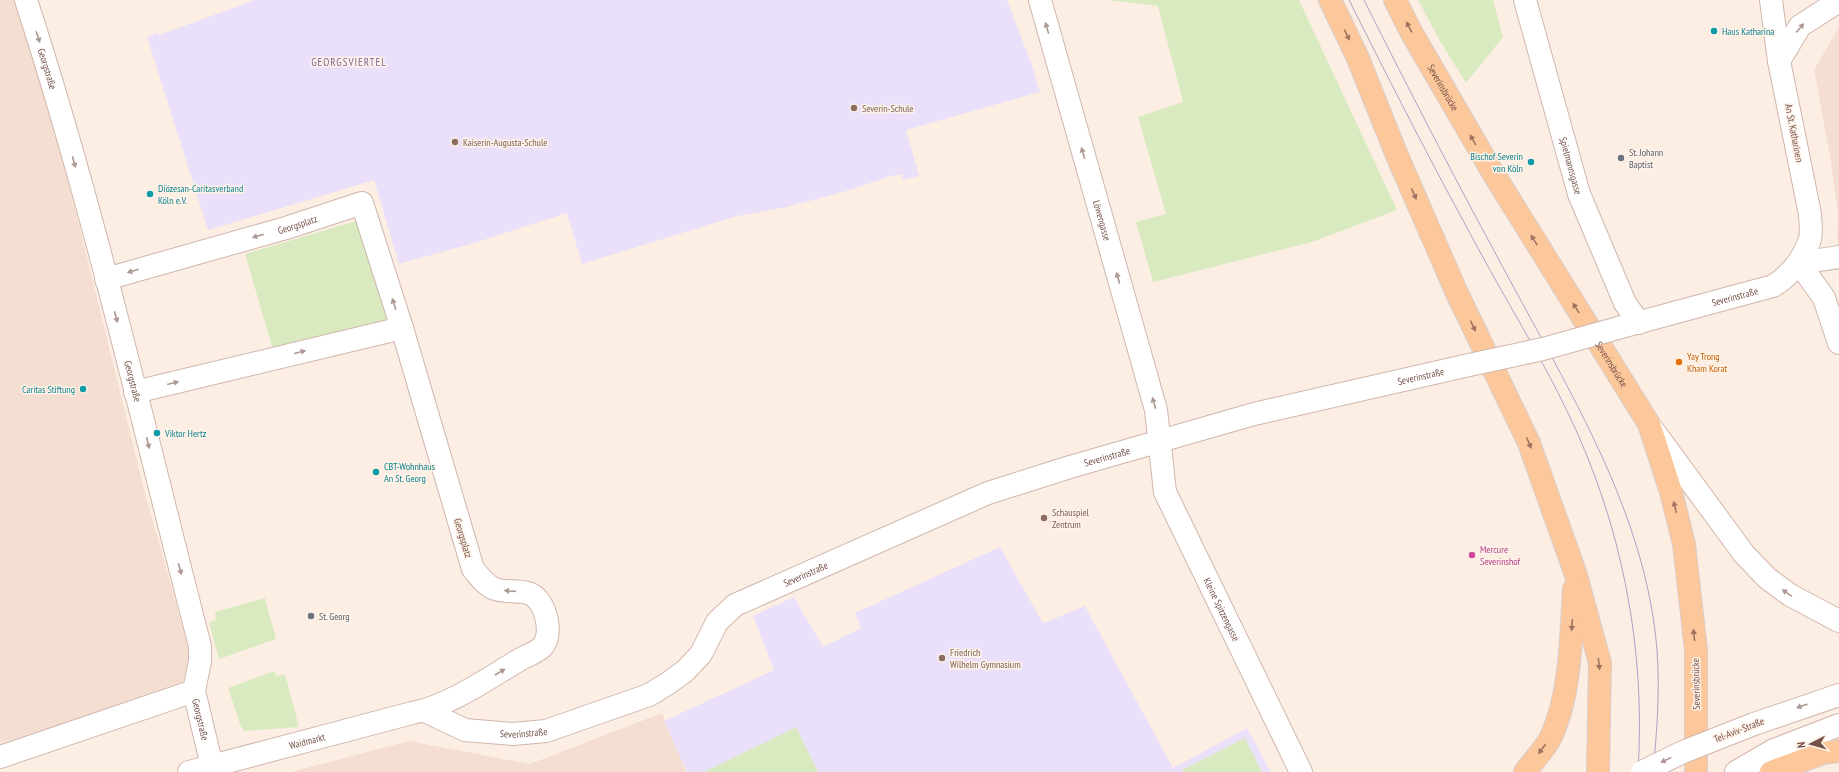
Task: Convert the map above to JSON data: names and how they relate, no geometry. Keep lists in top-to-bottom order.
{
  "streets": {
    "main road": ["Severinsbrücke"],
    "street": [
      "Georgstraße",
      "An St. Katharinen",
      "Spielmannsgasse",
      "Löwengasse",
      "Georgsplatz",
      "Severinstraße",
      "Kleine Spitzengasse",
      "Tel-Aviv-Straße",
      "Waidmarkt"
    ]
  },
  "crossings": [
    ["Georgstraße", "Georgsplatz"],
    ["Georgstraße", "Waidmarkt"],
    ["An St. Katharinen", "Severinstraße"],
    ["Spielmannsgasse", "Severinstraße"],
    ["Löwengasse", "Severinstraße"],
    ["Löwengasse", "Kleine Spitzengasse"],
    ["Georgsplatz", "Severinstraße"],
    ["Georgsplatz", "Waidmarkt"],
    ["Severinstraße", "Kleine Spitzengasse"],
    ["Severinstraße", "Waidmarkt"]
  ],
  "one_way": ["Georgstraße", "Löwengasse"],
  "districts": ["GEORGSVIERTEL"],
  "places": [
    "Haus Katharina",
    "Severin-Schule",
    "Kaiserin-Augusta-Schule",
    "St. Johann Baptist",
    "Bischof Severin von Köln",
    "Diözesan-Caritasverband Köln e.V.",
    "Yay Trong Kham Korat",
    "Caritas Stiftung",
    "Viktor Hertz",
    "CBT-Wohnhaus An St. Georg",
    "Schauspiel Zentrum",
    "Mercure Severinshof",
    "St. Georg",
    "Friedrich Wilhelm Gymnasium"
  ],
  "north": "left"
}
